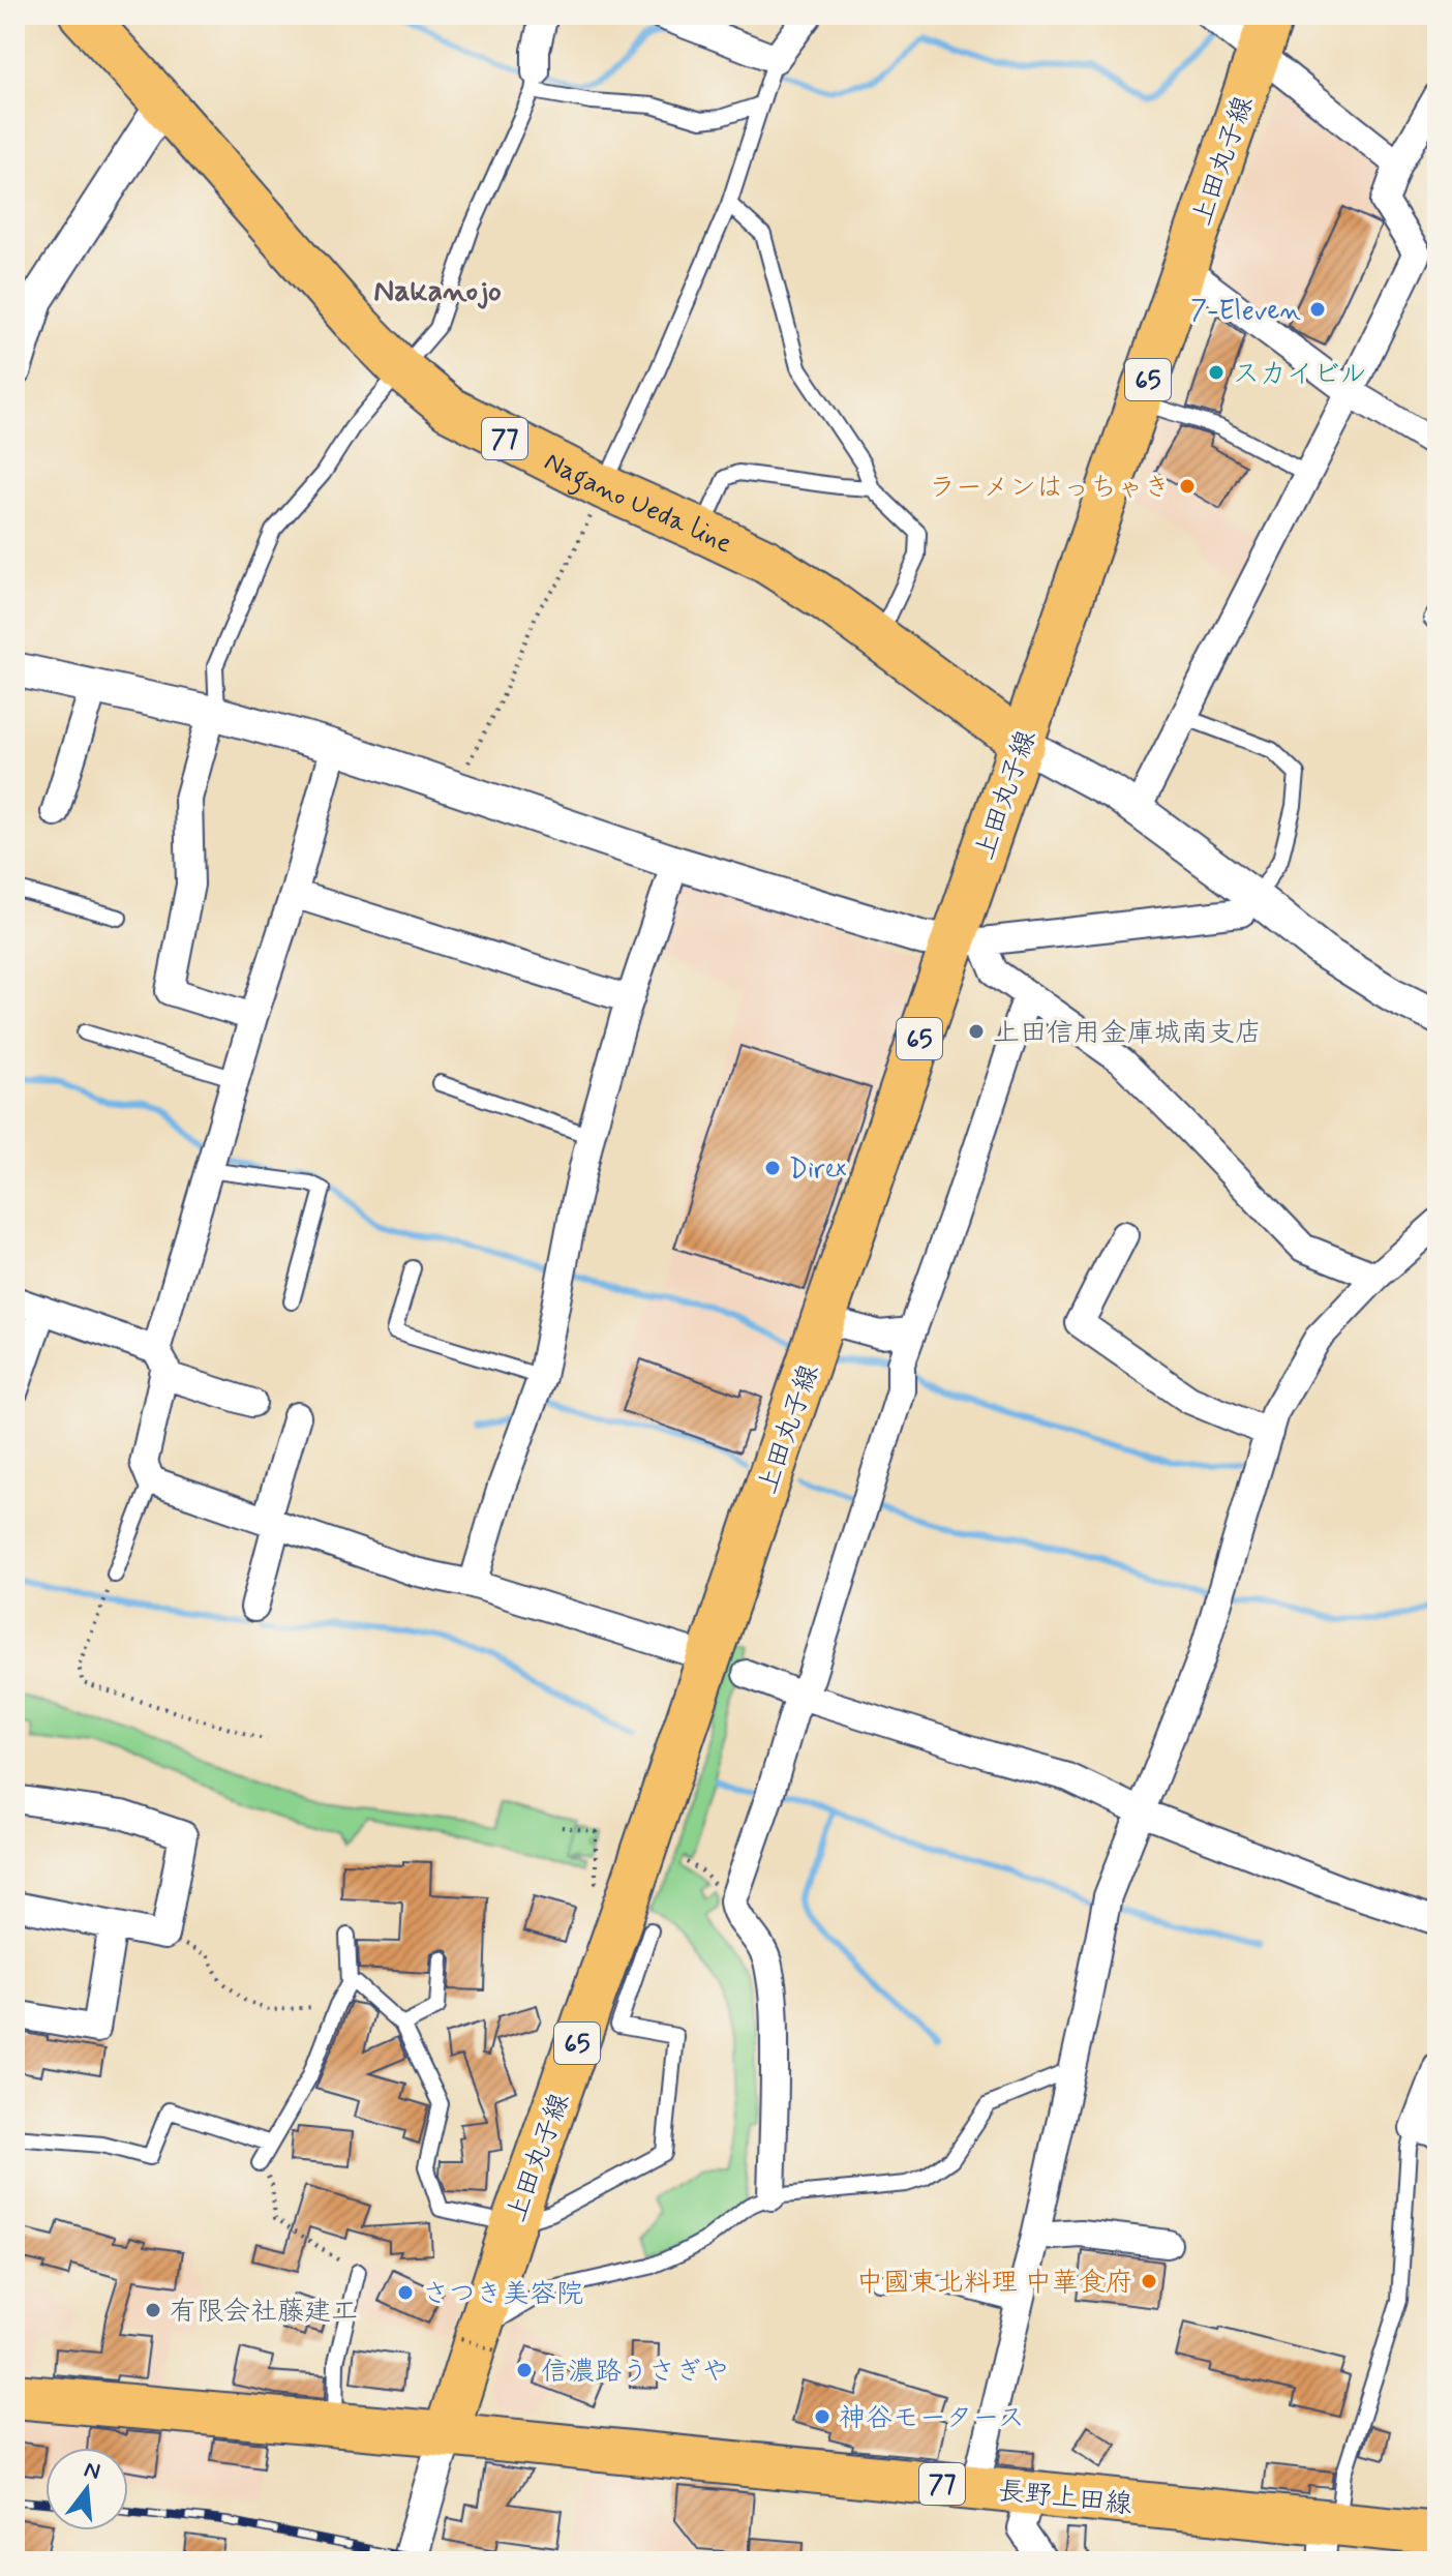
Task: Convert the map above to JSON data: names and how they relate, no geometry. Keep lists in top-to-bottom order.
{
  "streets": {
    "main road": [
      "上田丸子線",
      "65",
      "77",
      "Nagano Ueda line",
      "長野上田線"
    ]
  },
  "crossings": [
    ["上田丸子線", "Nagano Ueda line"],
    ["上田丸子線", "長野上田線"]
  ],
  "districts": ["Nakanojo"],
  "places": [
    "7-Eleven",
    "スカイビル",
    "ラーメンはっちゃき",
    "上田信用金庫城南支店",
    "Direx",
    "中國東北料理 中華食府",
    "さつき美容院",
    "有限会社藤建工",
    "信濃路うさぎや",
    "神谷モータース"
  ],
  "north": "top"
}
